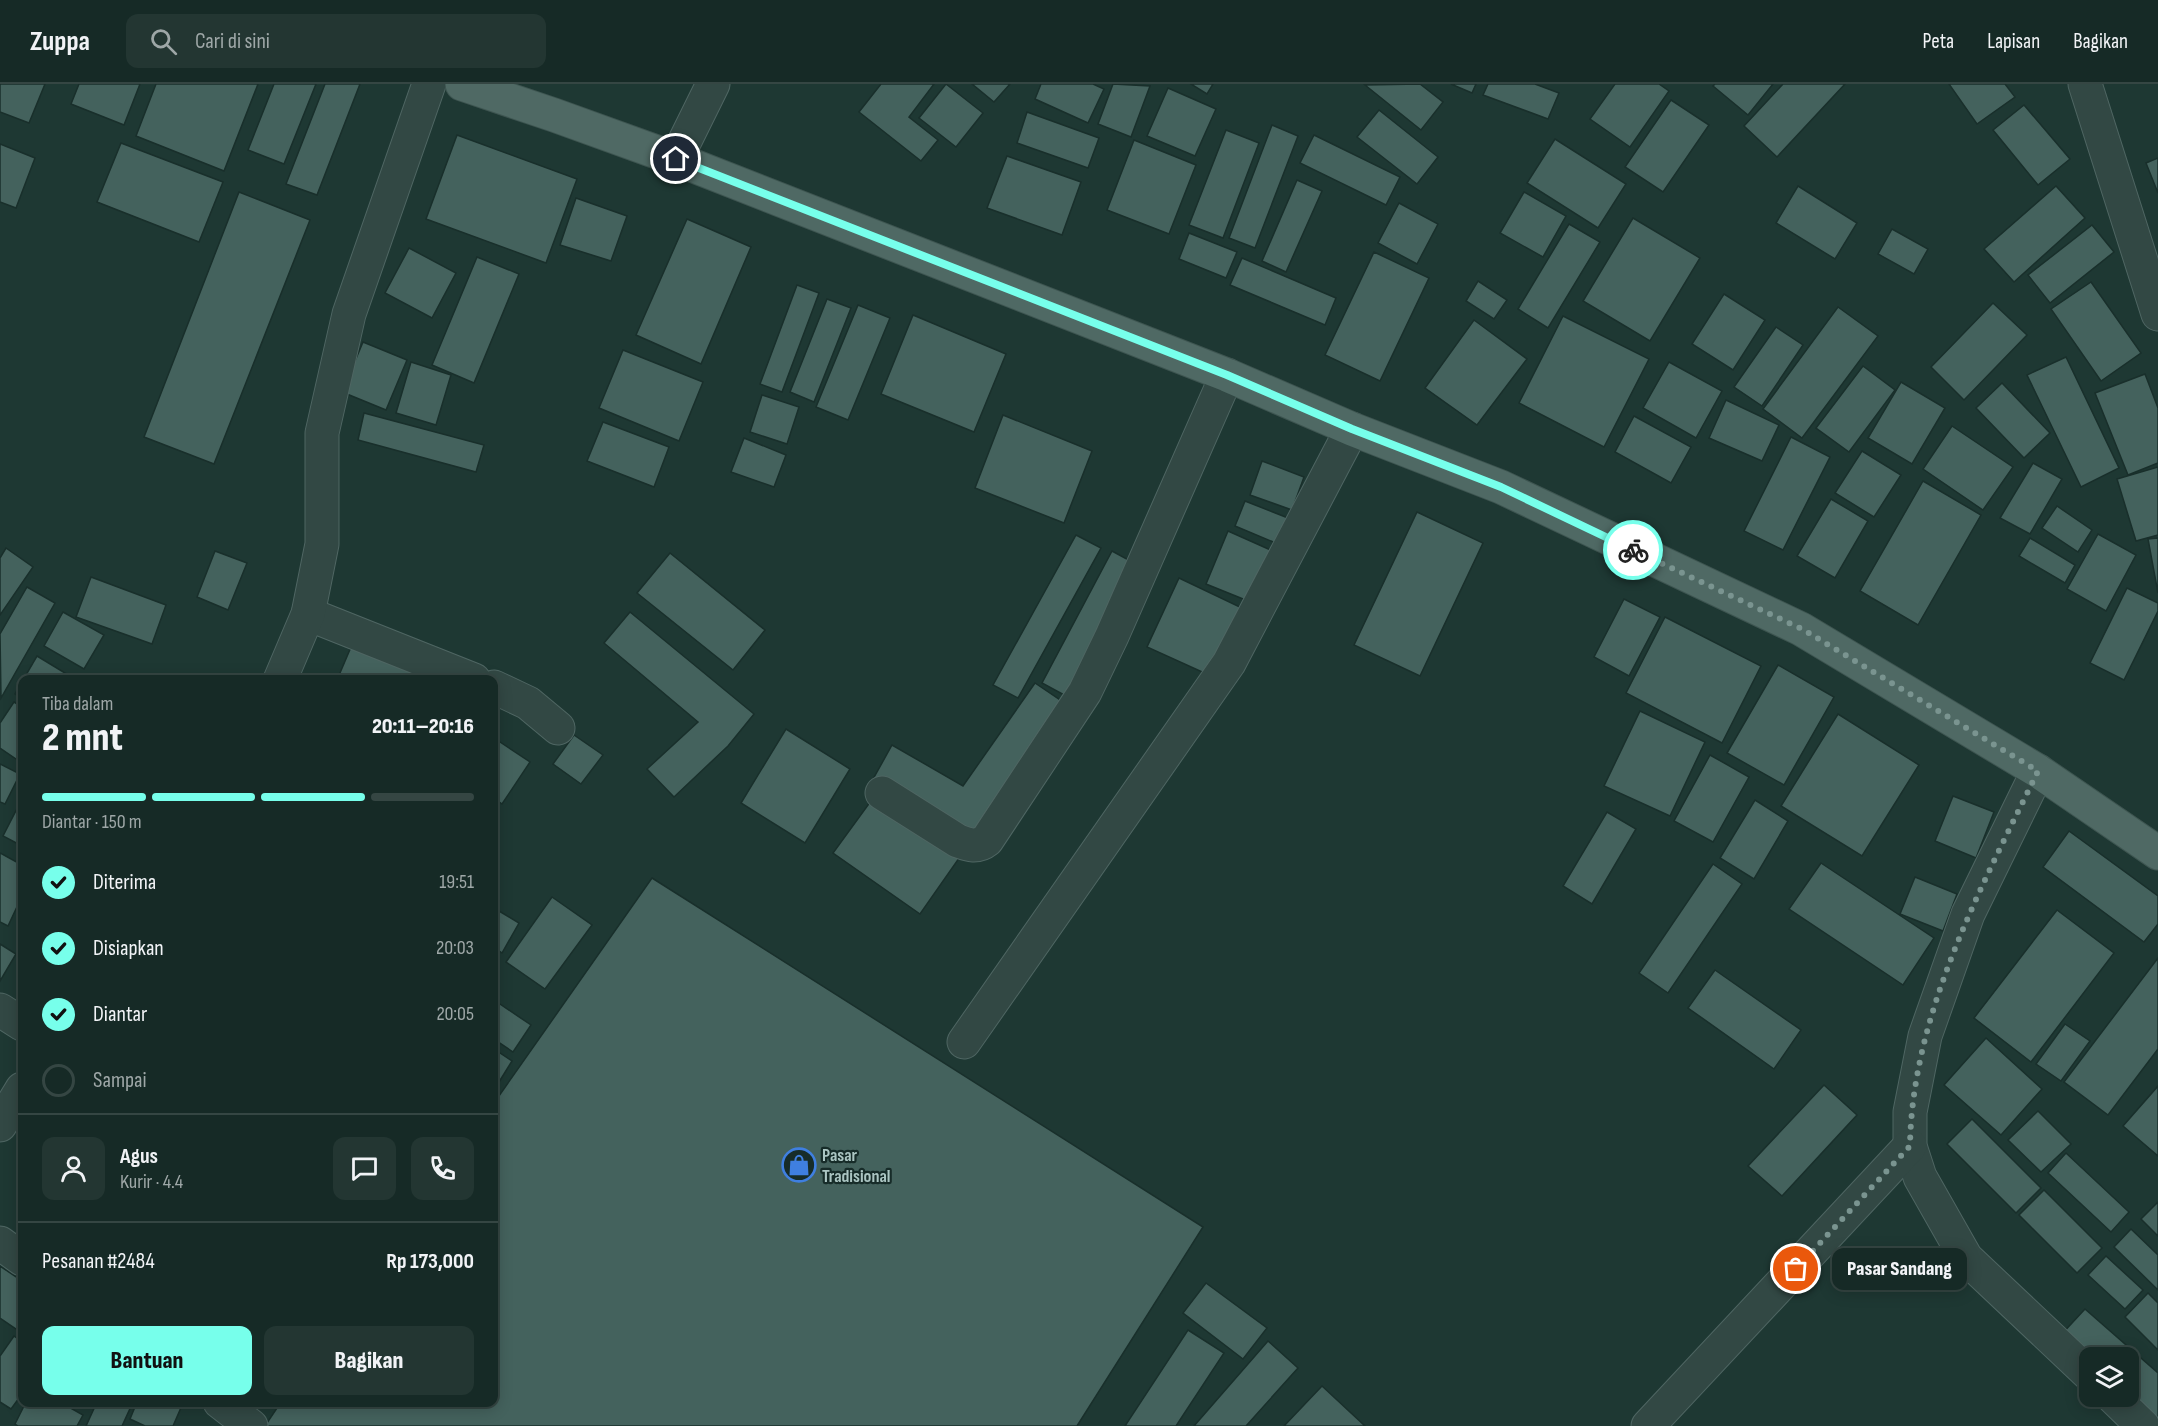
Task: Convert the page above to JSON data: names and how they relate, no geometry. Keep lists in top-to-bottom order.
{
  "places": {
    "shop": ["Pasar Tradisional"],
    "other": ["Pasar Sandang"]
  },
  "page": {
    "header": "Zuppa",
    "search": "Cari di sini",
    "nav": ["Peta", "Lapisan", "Bagikan"],
    "heading": ["2 mnt", "Tiba dalam", "20:11–20:16"],
    "panel": [
      "Agus",
      "Kurir · 4.4",
      "Pesanan #2484",
      "Rp 173,000"
    ],
    "bar": "Diantar · 150 m",
    "list": [
      ["Diterima", "19:51"],
      ["Disiapkan", "20:03"],
      ["Diantar", "20:05"],
      "Sampai"
    ],
    "bubble": "Pasar Sandang",
    "buttons": ["Bantuan", "Bagikan"]
  }
}
